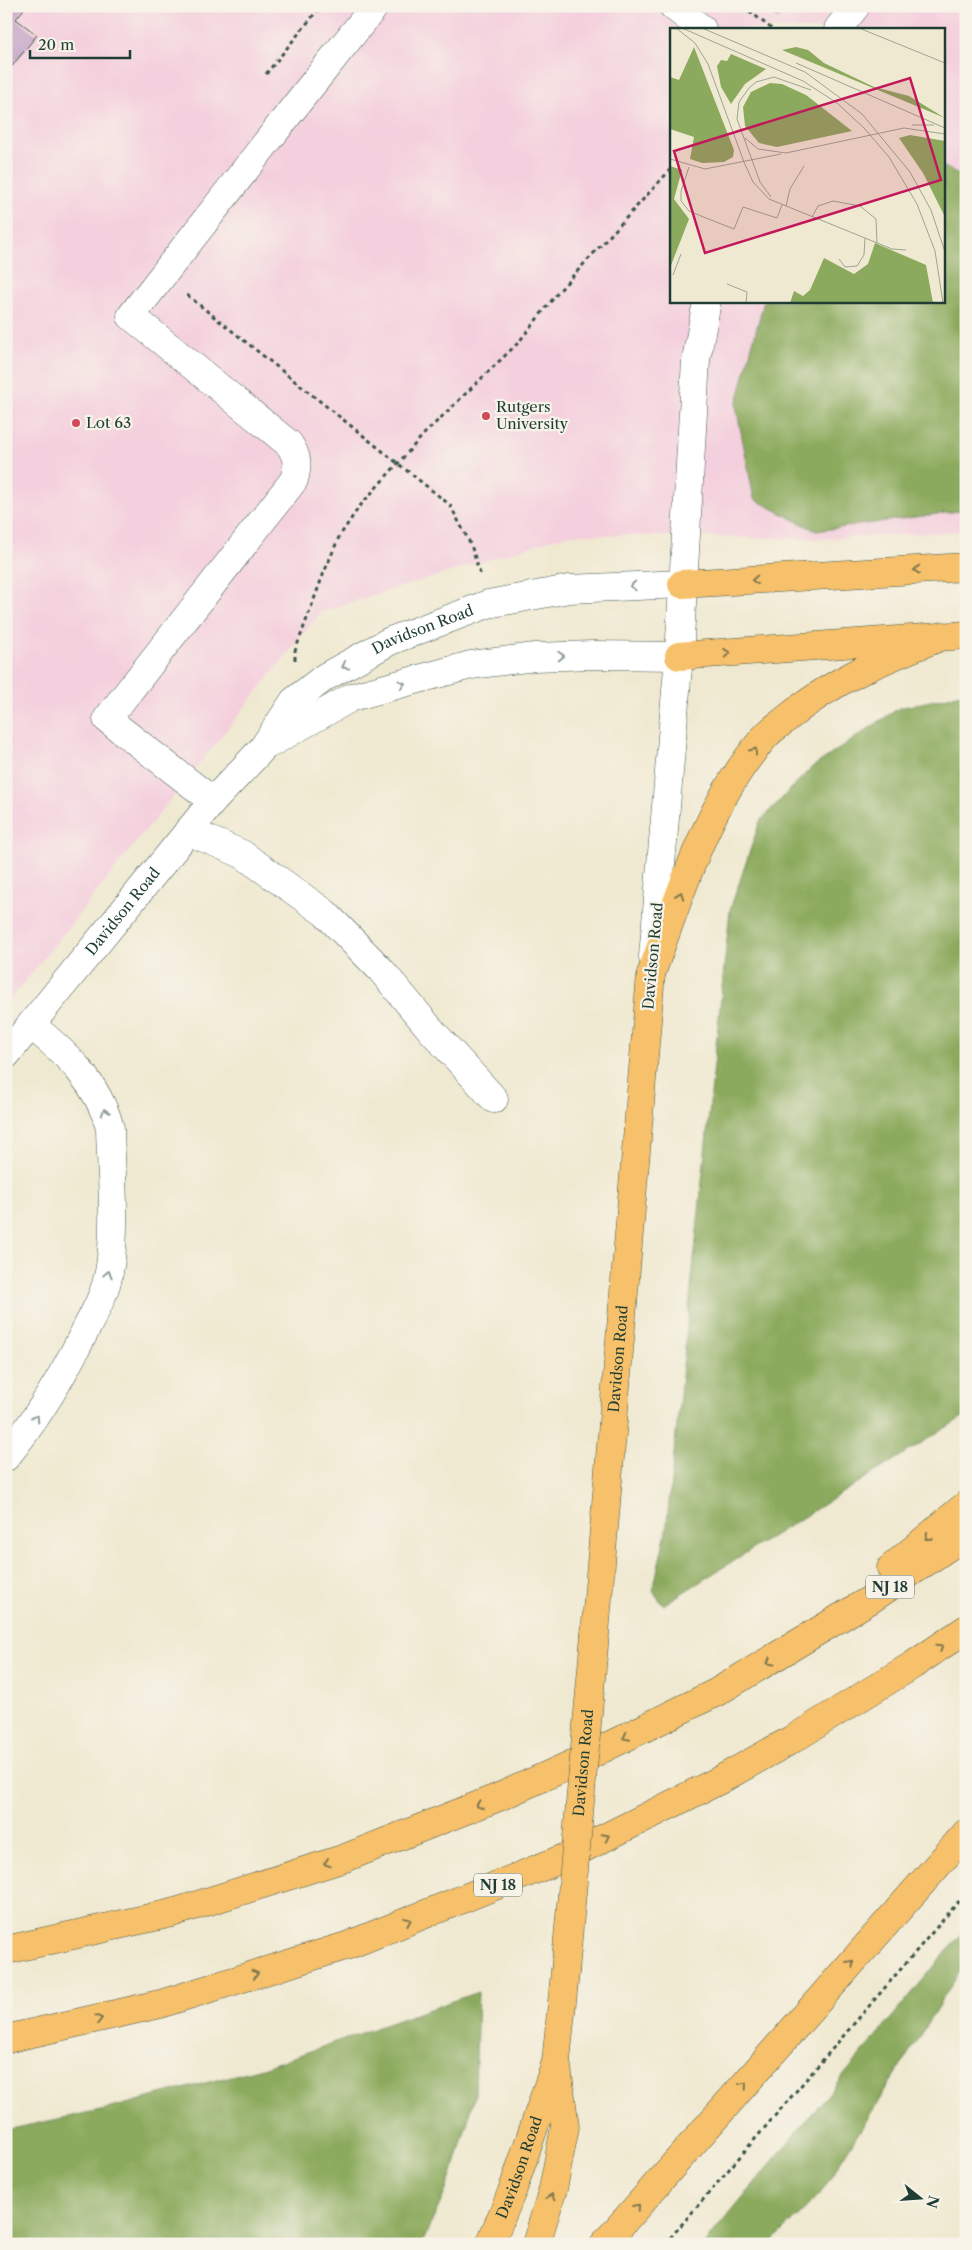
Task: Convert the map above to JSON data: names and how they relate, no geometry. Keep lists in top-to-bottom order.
{
  "streets": {
    "main road": ["Davidson Road", "NJ 18"]
  },
  "places": ["Rutgers University", "Lot 63"],
  "scale_bar": "20 m",
  "north": "right"
}
